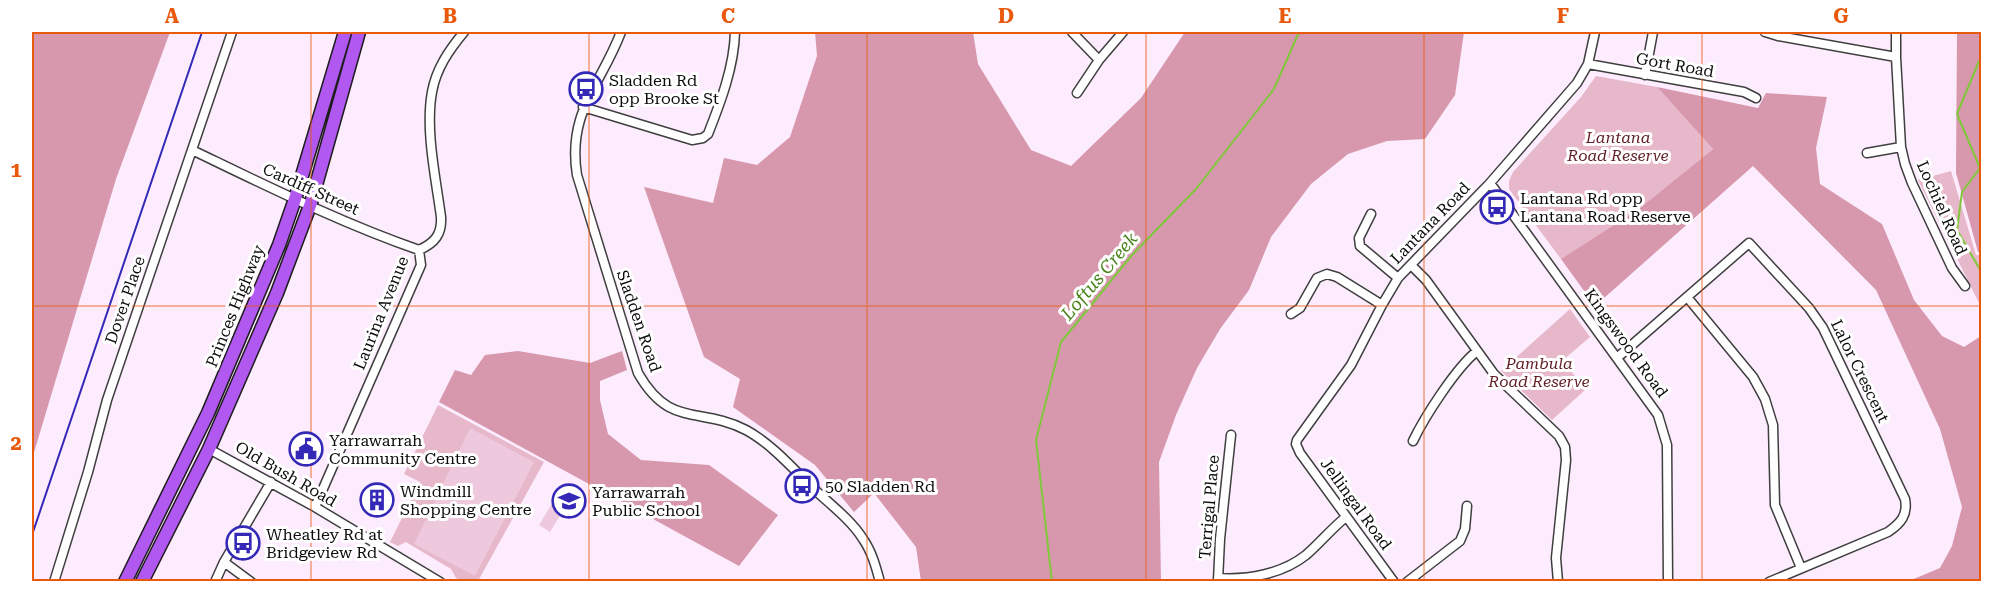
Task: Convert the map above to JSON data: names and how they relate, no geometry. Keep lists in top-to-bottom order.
{
  "streets": {
    "highway": ["Princes Highway"],
    "street": [
      "Gort Road",
      "Cardiff Street",
      "Lochiel Road",
      "Lantana Road",
      "Dover Place",
      "Laurina Avenue",
      "Sladden Road",
      "Kingswood Road",
      "Lalor Crescent",
      "Old Bush Road",
      "Jellingal Road",
      "Terrigal Place"
    ]
  },
  "crossings": [
    ["Gort Road", "Lantana Road"],
    ["Cardiff Street", "Dover Place"],
    ["Cardiff Street", "Princes Highway"],
    ["Cardiff Street", "Laurina Avenue"],
    ["Lantana Road", "Kingswood Road"],
    ["Lantana Road", "Jellingal Road"],
    ["Princes Highway", "Old Bush Road"],
    ["Laurina Avenue", "Old Bush Road"],
    ["Kingswood Road", "Lalor Crescent"]
  ],
  "water": ["Loftus Creek"],
  "parks": ["Lantana Road Reserve", "Pambula Road Reserve"],
  "places": {
    "bus stop": [
      "Sladden Rd opp Brooke St",
      "Lantana Rd opp Lantana Road Reserve",
      "50 Sladden Rd",
      "Wheatley Rd at Bridgeview Rd"
    ],
    "public building": ["Yarrawarrah Community Centre"],
    "building": ["Windmill Shopping Centre"],
    "school or university": ["Yarrawarrah Public School"]
  },
  "grid": {
    "columns": [
      "A",
      "B",
      "C",
      "D",
      "E",
      "F",
      "G"
    ],
    "rows": ["1", "2"]
  }
}
